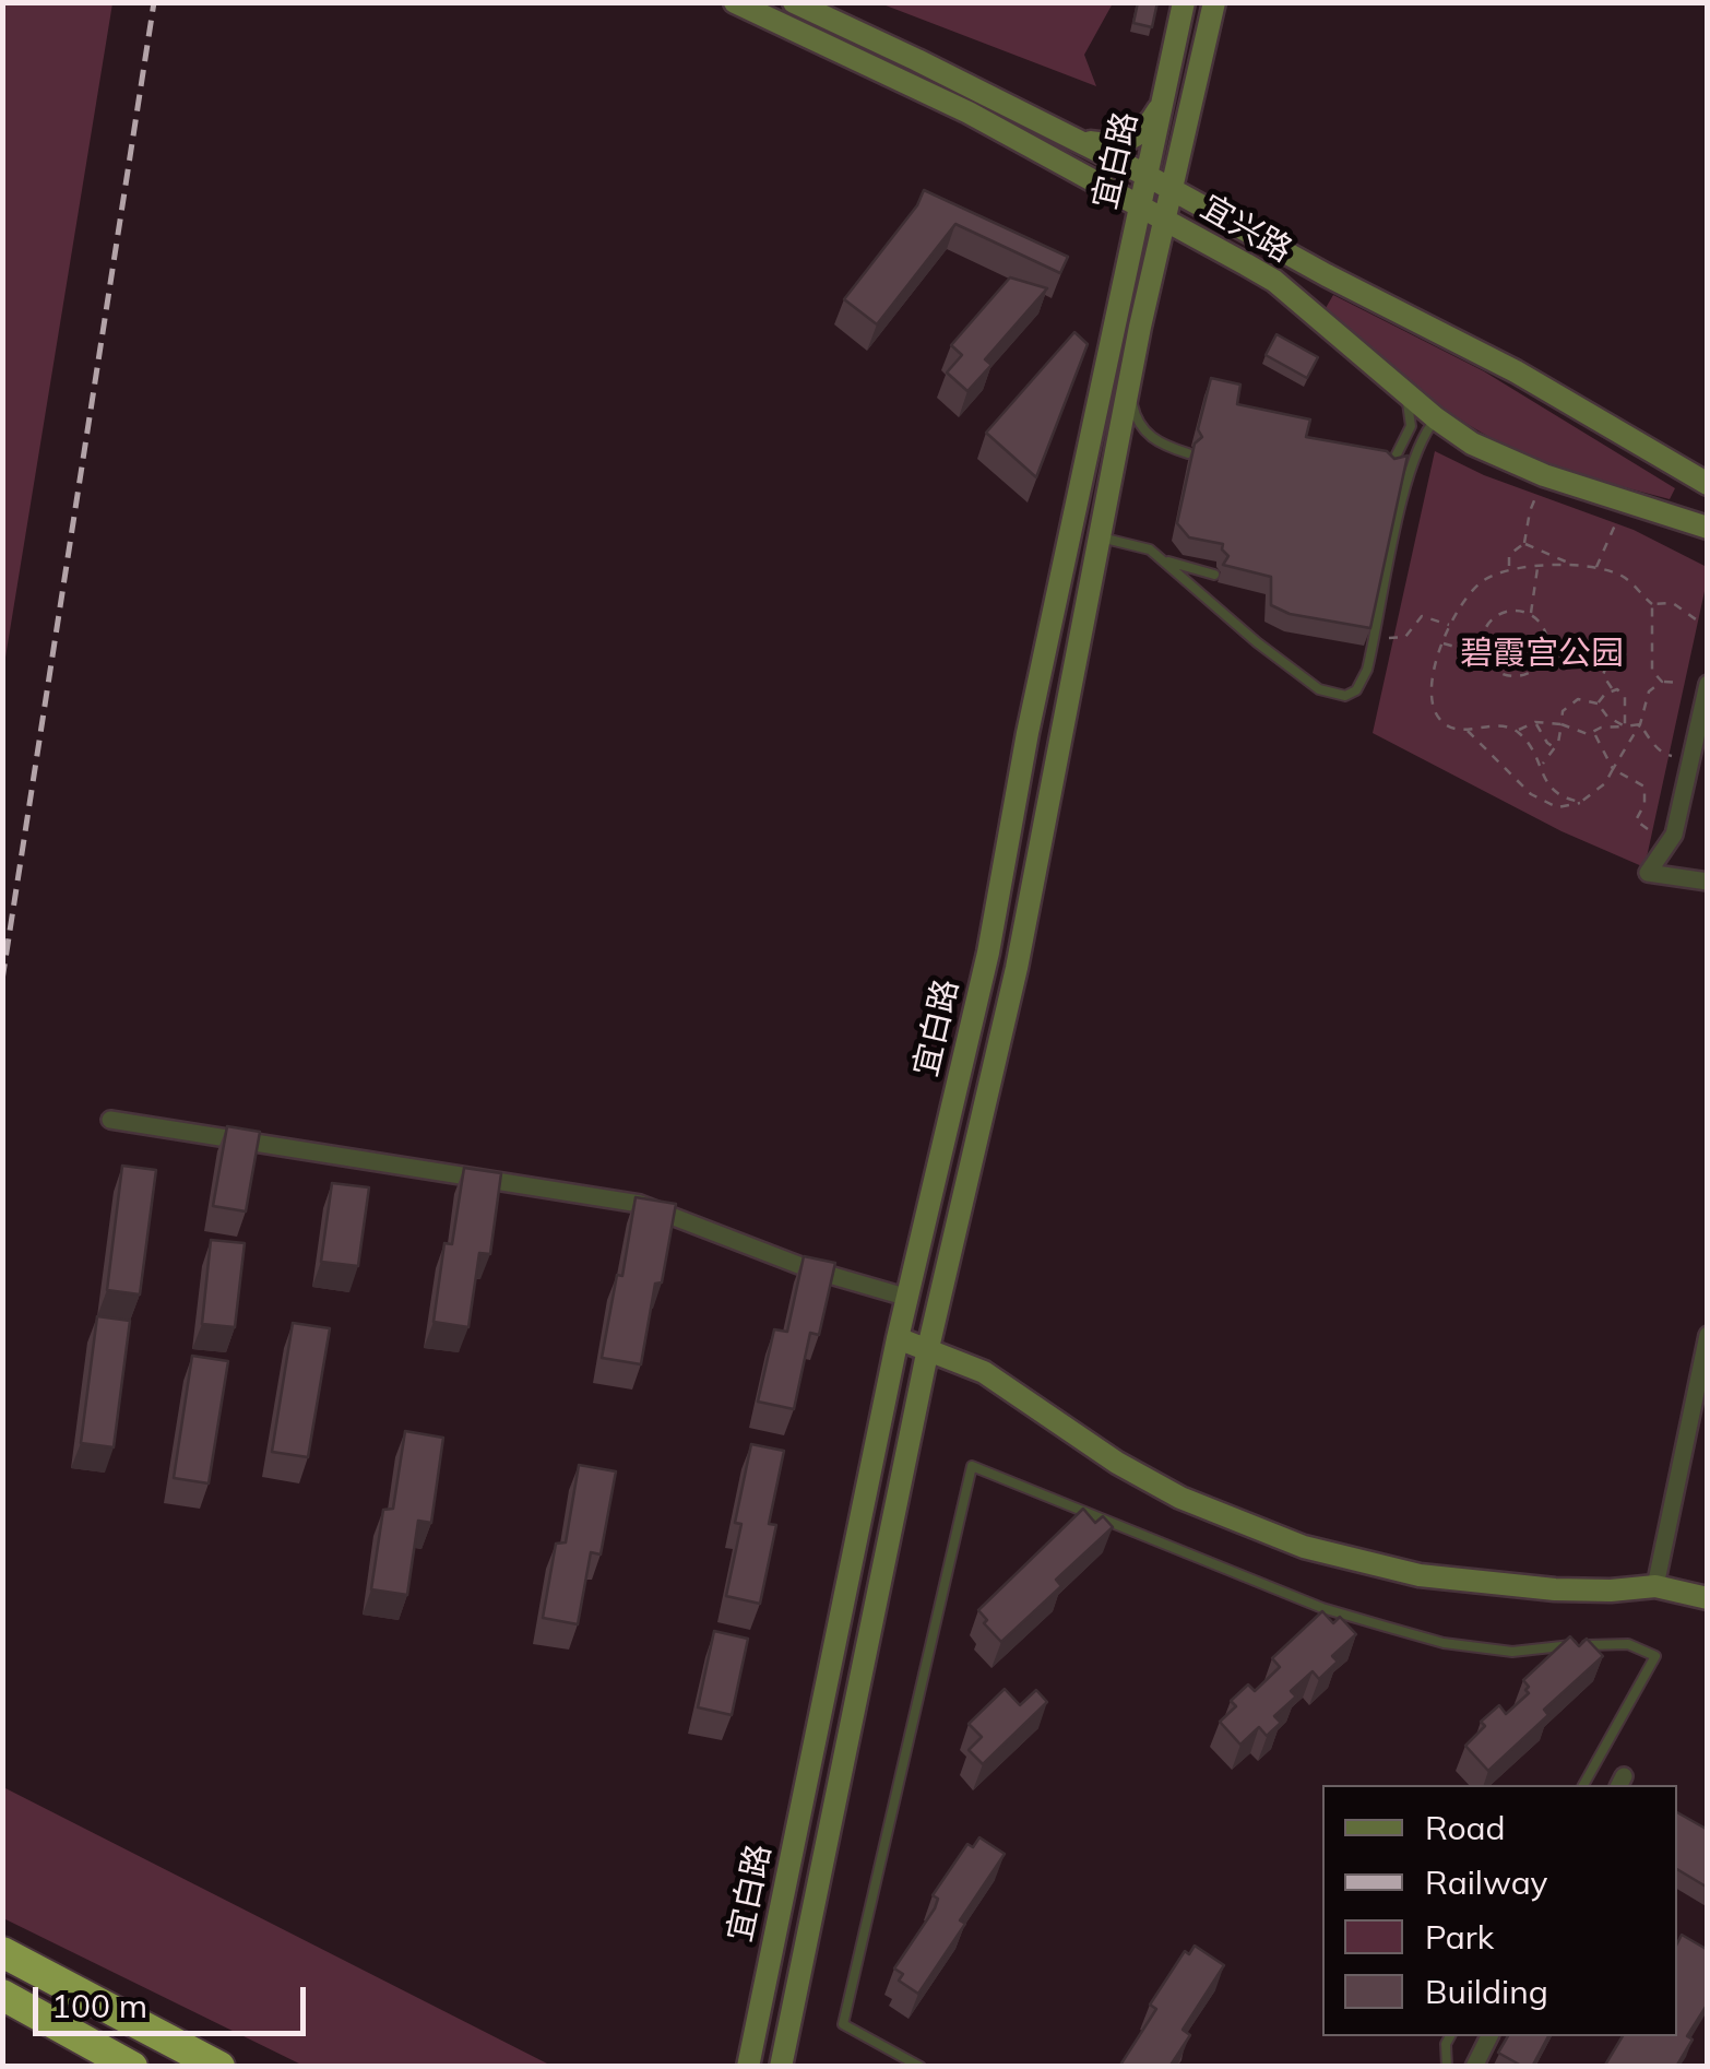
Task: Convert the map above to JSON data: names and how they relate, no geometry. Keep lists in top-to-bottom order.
{
  "streets": {
    "street": ["宜白路", "宜兴路"]
  },
  "crossings": [
    ["宜白路", "宜兴路"]
  ],
  "parks": ["碧霞宫公园"],
  "legend": [
    "Road",
    "Railway",
    "Park",
    "Building"
  ],
  "scale_bar": "100 m"
}
